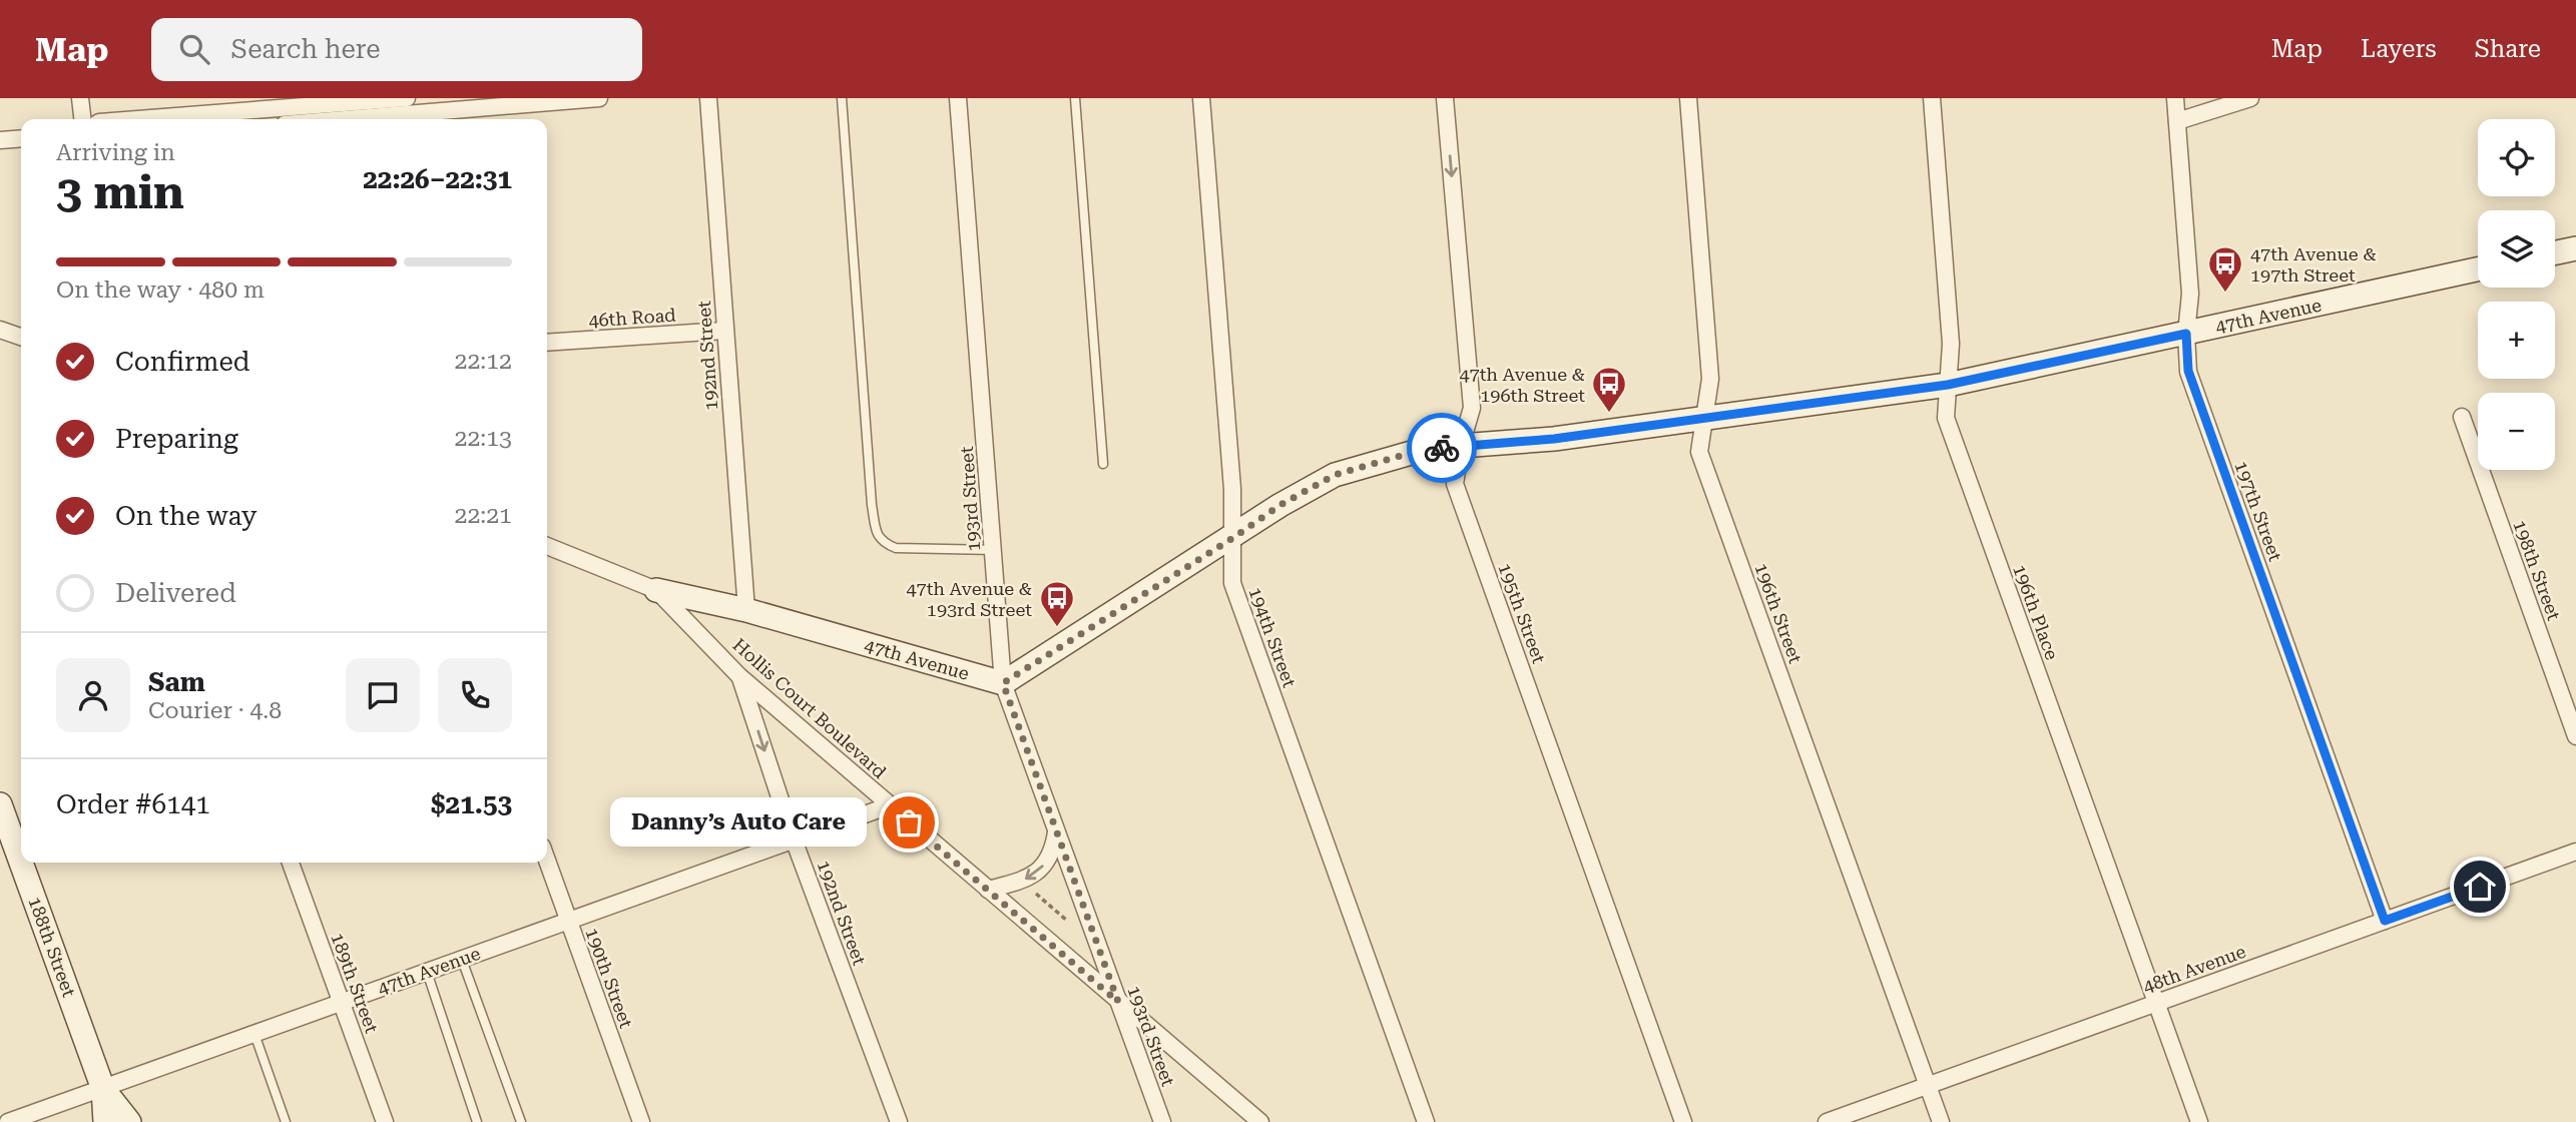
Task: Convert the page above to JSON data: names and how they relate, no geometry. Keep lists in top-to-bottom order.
{
  "streets": {
    "street": [
      "47th Avenue",
      "46th Road",
      "192nd Street",
      "193rd Street",
      "197th Street",
      "198th Street",
      "196th Place",
      "195th Street",
      "196th Street",
      "194th Street",
      "Hollis Court Boulevard",
      "188th Street",
      "48th Avenue",
      "190th Street",
      "189th Street"
    ]
  },
  "crossings": [
    ["47th Avenue", "192nd Street"],
    ["47th Avenue", "193rd Street"],
    ["47th Avenue", "197th Street"],
    ["47th Avenue", "196th Place"],
    ["47th Avenue", "195th Street"],
    ["47th Avenue", "196th Street"],
    ["47th Avenue", "194th Street"],
    ["47th Avenue", "Hollis Court Boulevard"],
    ["47th Avenue", "188th Street"],
    ["47th Avenue", "190th Street"],
    ["47th Avenue", "189th Street"],
    ["46th Road", "192nd Street"],
    ["192nd Street", "Hollis Court Boulevard"],
    ["193rd Street", "Hollis Court Boulevard"],
    ["197th Street", "48th Avenue"],
    ["196th Place", "48th Avenue"],
    ["196th Street", "48th Avenue"]
  ],
  "places": {
    "bus stop": ["47th Avenue & 197th Street", "47th Avenue & 196th Street", "47th Avenue & 193rd Street"],
    "other": ["Danny’s Auto Care"]
  },
  "page": {
    "header": "Map",
    "search": "Search here",
    "nav": ["Map", "Layers", "Share"],
    "map_buttons": ["+", "−"],
    "heading": ["3 min", "Arriving in", "22:26–22:31"],
    "panel": [
      "Sam",
      "Courier · 4.8",
      "Order #6141",
      "$21.53"
    ],
    "bar": "On the way · 480 m",
    "list": [
      ["Confirmed", "22:12"],
      ["Preparing", "22:13"],
      ["On the way", "22:21"],
      "Delivered"
    ],
    "bubble": "Danny’s Auto Care"
  }
}
